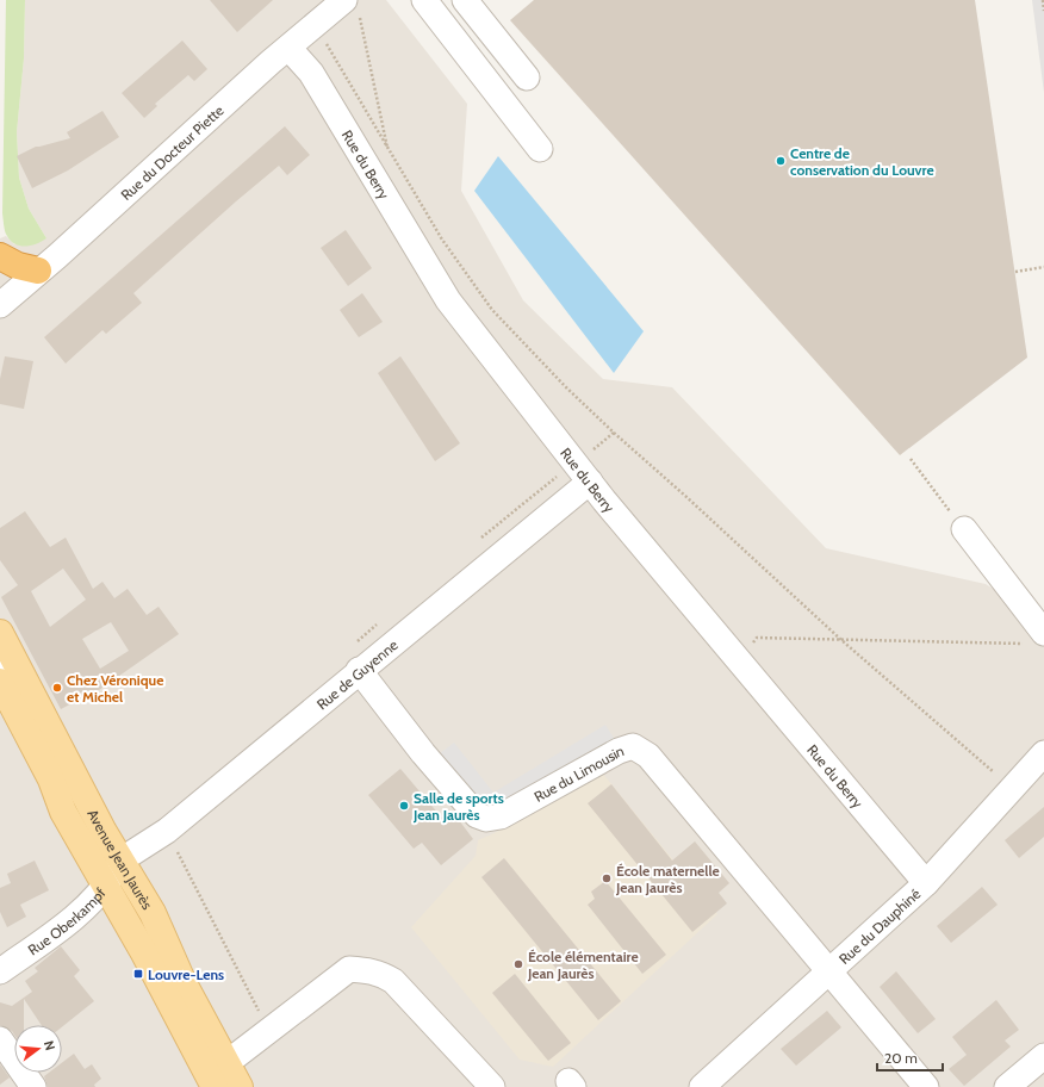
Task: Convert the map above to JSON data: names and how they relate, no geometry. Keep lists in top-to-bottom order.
{
  "streets": {
    "main road": ["Avenue Jean Jaurès"],
    "street": [
      "Rue du Docteur Piette",
      "Rue du Berry",
      "Rue de Guyenne",
      "Rue du Limousin",
      "Rue Oberkampf",
      "Rue du Dauphiné"
    ]
  },
  "crossings": [
    ["Rue du Docteur Piette", "Rue du Berry"],
    ["Rue du Berry", "Rue de Guyenne"],
    ["Rue du Berry", "Rue du Dauphiné"],
    ["Rue de Guyenne", "Rue du Limousin"],
    ["Rue de Guyenne", "Avenue Jean Jaurès"],
    ["Rue de Guyenne", "Rue Oberkampf"],
    ["Rue du Limousin", "Rue du Dauphiné"],
    ["Avenue Jean Jaurès", "Rue Oberkampf"]
  ],
  "places": {
    "other": [
      "Centre de conservation du Louvre",
      "Chez Véronique et Michel",
      "Salle de sports Jean Jaurès",
      "École maternelle Jean Jaurès",
      "École élémentaire Jean Jaurès"
    ],
    "transit": ["Louvre-Lens"]
  },
  "scale_bar": "20 m",
  "north": "right"
}
